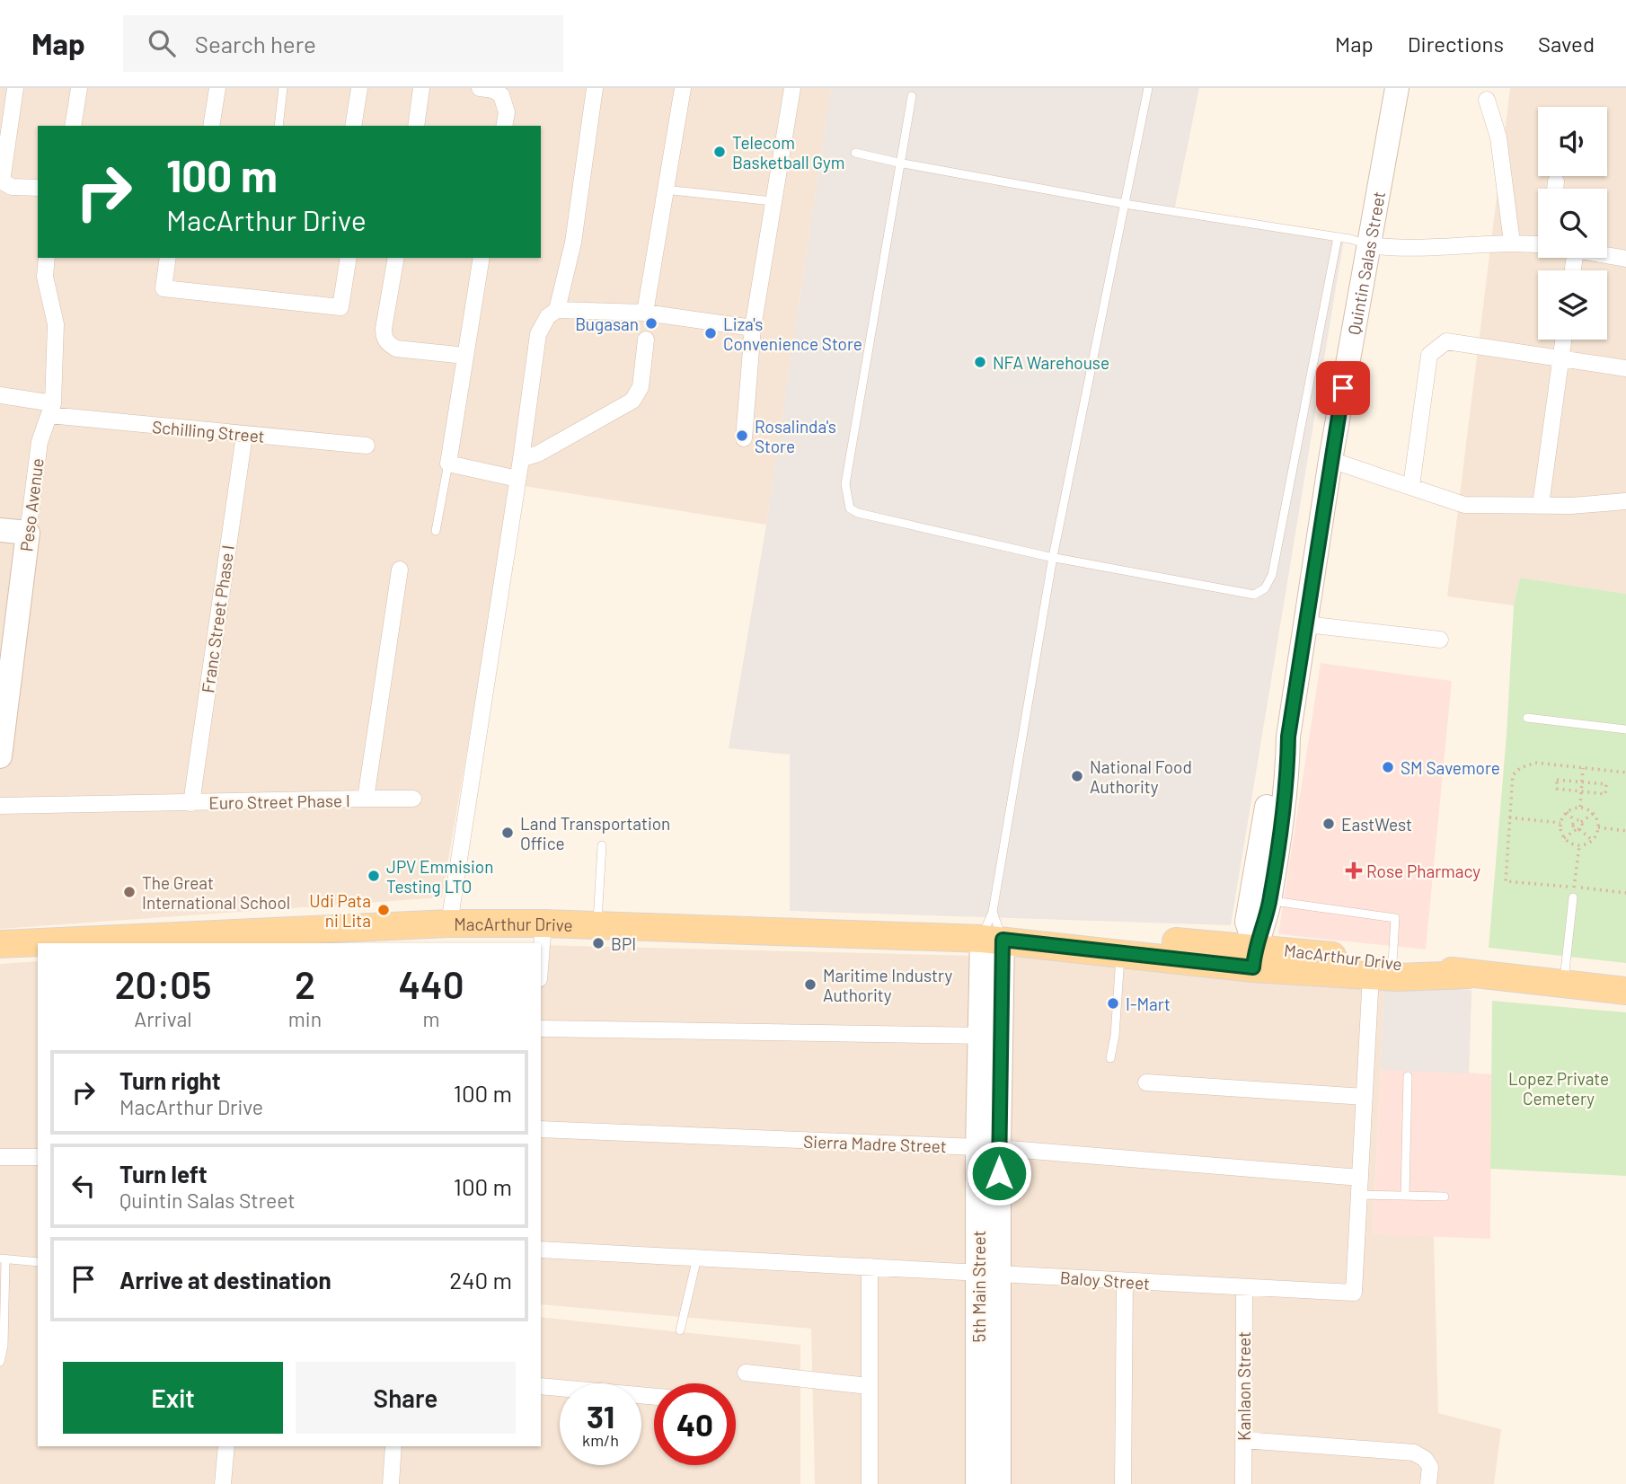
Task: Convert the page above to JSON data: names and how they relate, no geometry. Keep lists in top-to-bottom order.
{
  "streets": {
    "main road": [
      "Quintin Salas Street",
      "Peso Avenue",
      "MacArthur Drive",
      "5th Main Street"
    ],
    "street": [
      "Schilling Street",
      "Franc Street Phase I",
      "Euro Street Phase I",
      "Sierra Madre Street",
      "Baloy Street",
      "Kanlaon Street"
    ]
  },
  "crossings": [
    ["Quintin Salas Street", "MacArthur Drive"],
    ["Schilling Street", "Peso Avenue"],
    ["Schilling Street", "Franc Street Phase I"],
    ["Franc Street Phase I", "Euro Street Phase I"],
    ["MacArthur Drive", "Baloy Street"],
    ["MacArthur Drive", "5th Main Street"],
    ["Sierra Madre Street", "Baloy Street"],
    ["Sierra Madre Street", "5th Main Street"],
    ["Baloy Street", "5th Main Street"],
    ["Baloy Street", "Kanlaon Street"]
  ],
  "parks": ["Lopez Private Cemetery"],
  "places": {
    "other": [
      "Telecom Basketball Gym",
      "Bugasan",
      "Liza's Convenience Store",
      "NFA Warehouse",
      "Rosalinda's Store",
      "SM Savemore",
      "National Food Authority",
      "EastWest",
      "Land Transportation Office",
      "JPV Emmision Testing LTO",
      "The Great International School",
      "Udi Pata ni Lita",
      "BPI",
      "Maritime Industry Authority",
      "I-Mart"
    ],
    "health": ["Rose Pharmacy"]
  },
  "page": {
    "header": "Map",
    "search": "Search here",
    "nav": ["Map", "Directions", "Saved"],
    "turn": ["100 m", "MacArthur Drive"],
    "eta": [
      "20:05",
      "Arrival",
      "2",
      "min",
      "440",
      "m"
    ],
    "list": [
      {
        "name": "Turn right",
        "note": "MacArthur Drive",
        "value": "100 m"
      },
      {
        "name": "Turn left",
        "note": "Quintin Salas Street",
        "value": "100 m"
      },
      {
        "name": "Arrive at destination",
        "value": "240 m"
      }
    ],
    "buttons": ["Exit", "Share"],
    "speed": "31 km/h",
    "limit": "40"
  }
}
